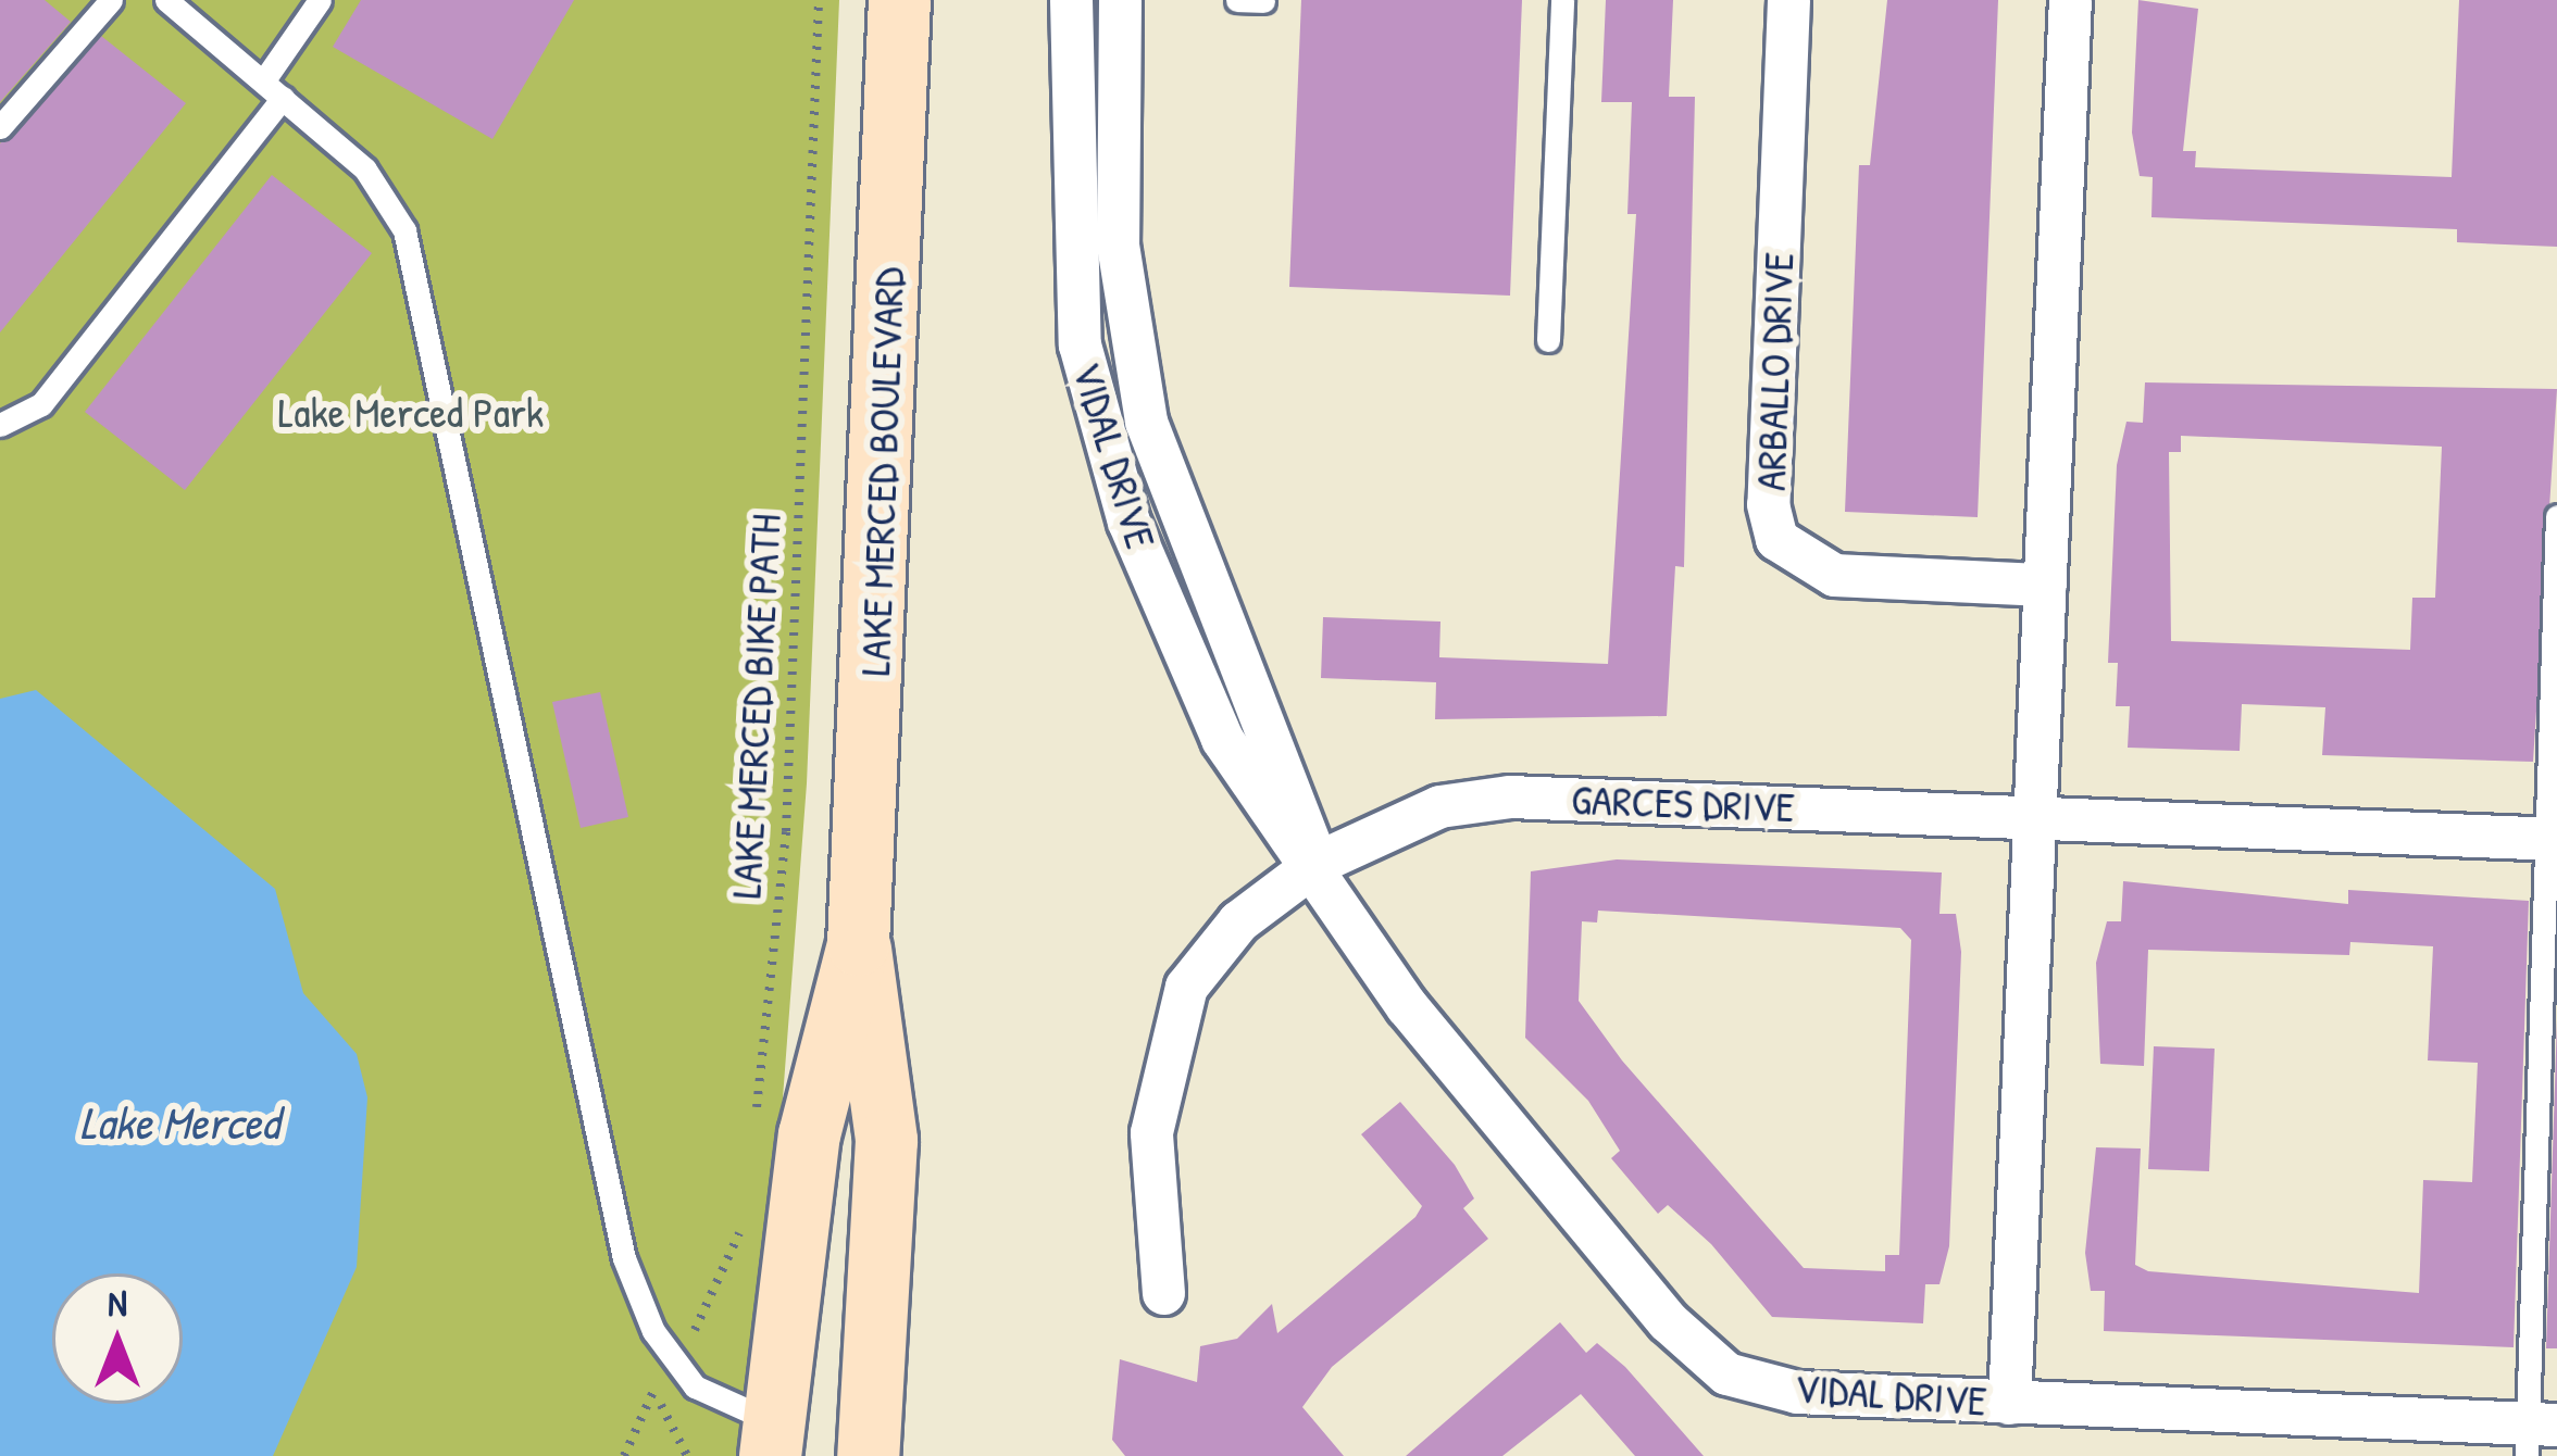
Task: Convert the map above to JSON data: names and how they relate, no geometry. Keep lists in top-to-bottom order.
{
  "streets": {
    "main road": ["LAKE MERCED BOULEVARD"],
    "street": ["ARBALLO DRIVE", "VIDAL DRIVE", "GARCES DRIVE"],
    "path": ["LAKE MERCED BIKE PATH"]
  },
  "crossings": [
    ["VIDAL DRIVE", "GARCES DRIVE"]
  ],
  "water": ["Lake Merced"],
  "parks": ["Lake Merced Park"],
  "north": "top"
}
